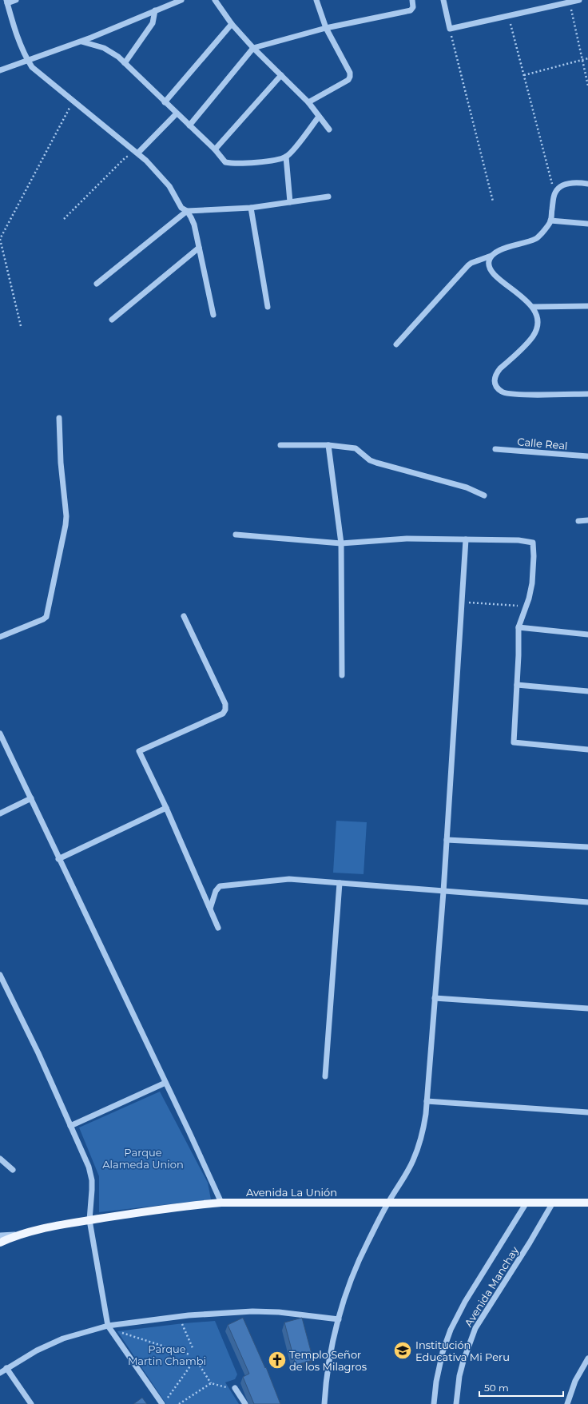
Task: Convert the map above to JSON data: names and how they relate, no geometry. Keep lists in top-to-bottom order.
{
  "streets": {
    "main road": ["Avenida La Unión"],
    "street": ["Calle Real", "Avenida Manchay"]
  },
  "crossings": [
    ["Avenida La Unión", "Avenida Manchay"]
  ],
  "parks": ["Parque Alameda Union", "Parque Martin Chambi"],
  "places": {
    "school or university": ["Institución Educativa Mi Peru"],
    "church": ["Templo Señor de los Milagros"]
  },
  "scale_bar": "50 m"
}
